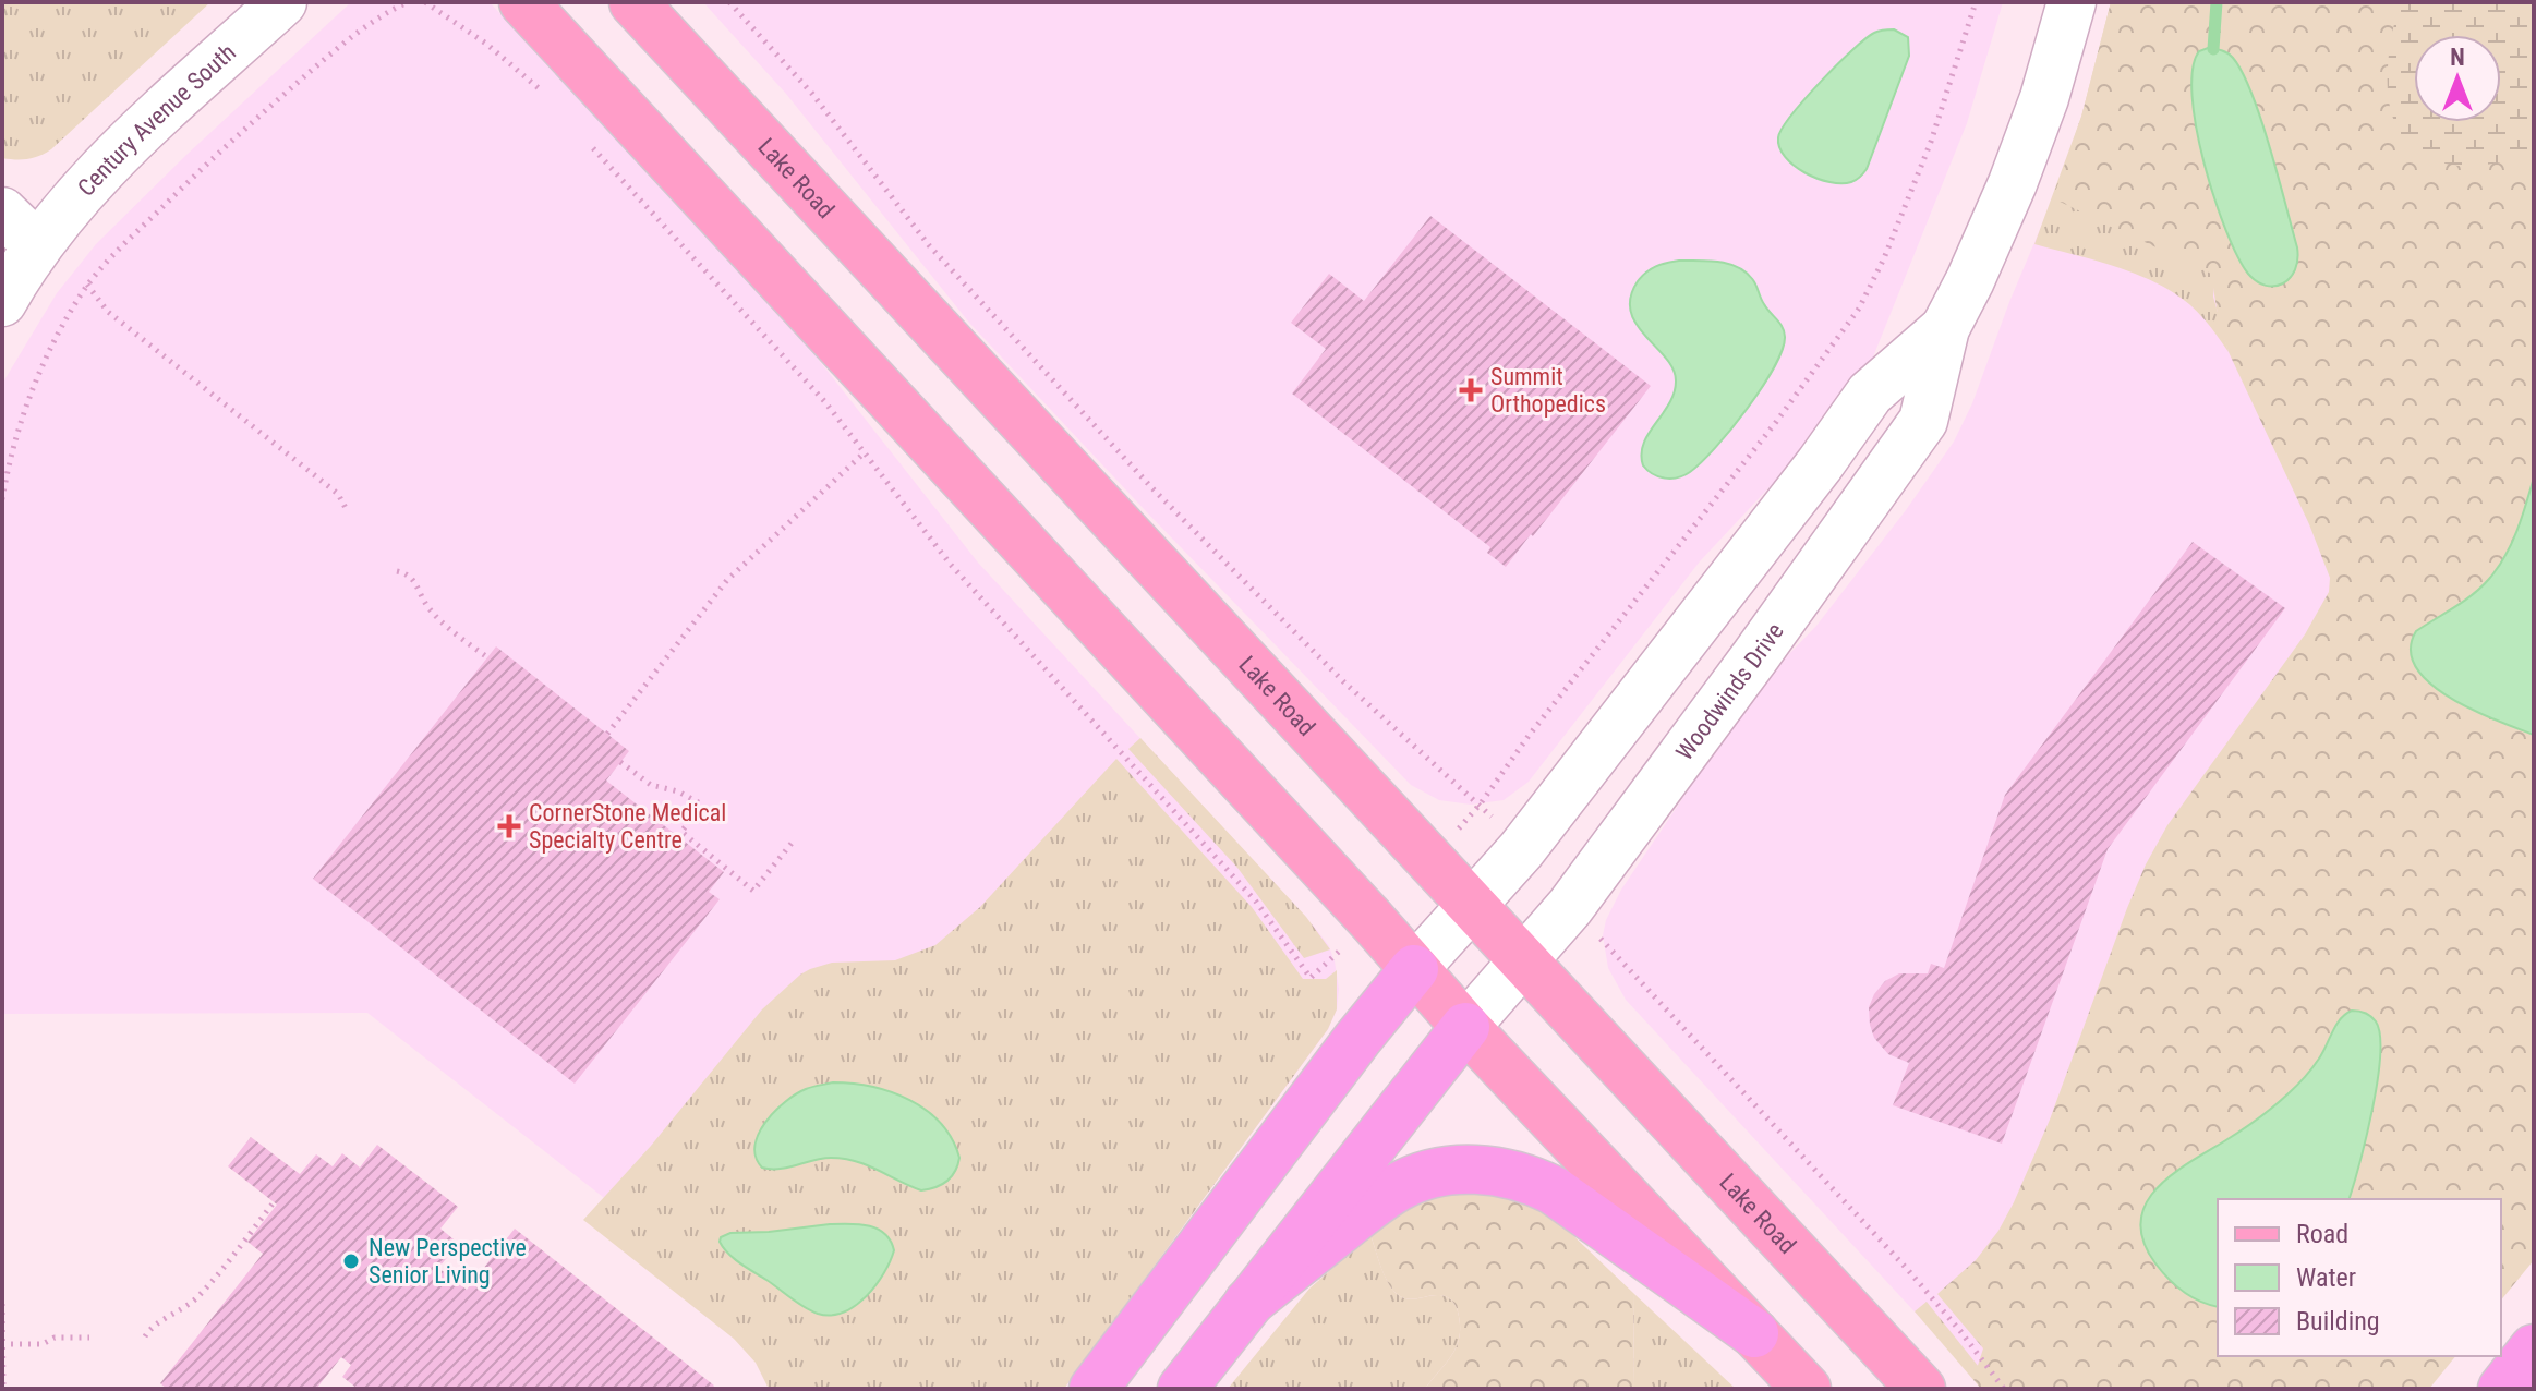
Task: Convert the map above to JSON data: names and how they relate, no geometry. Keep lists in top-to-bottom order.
{
  "streets": {
    "main road": ["Lake Road"],
    "street": ["Century Avenue South", "Woodwinds Drive"]
  },
  "crossings": [
    ["Lake Road", "Woodwinds Drive"]
  ],
  "places": {
    "health": ["Summit Orthopedics", "CornerStone Medical Specialty Centre"],
    "other": ["New Perspective Senior Living"]
  },
  "legend": ["Road", "Water", "Building"],
  "north": "top"
}
